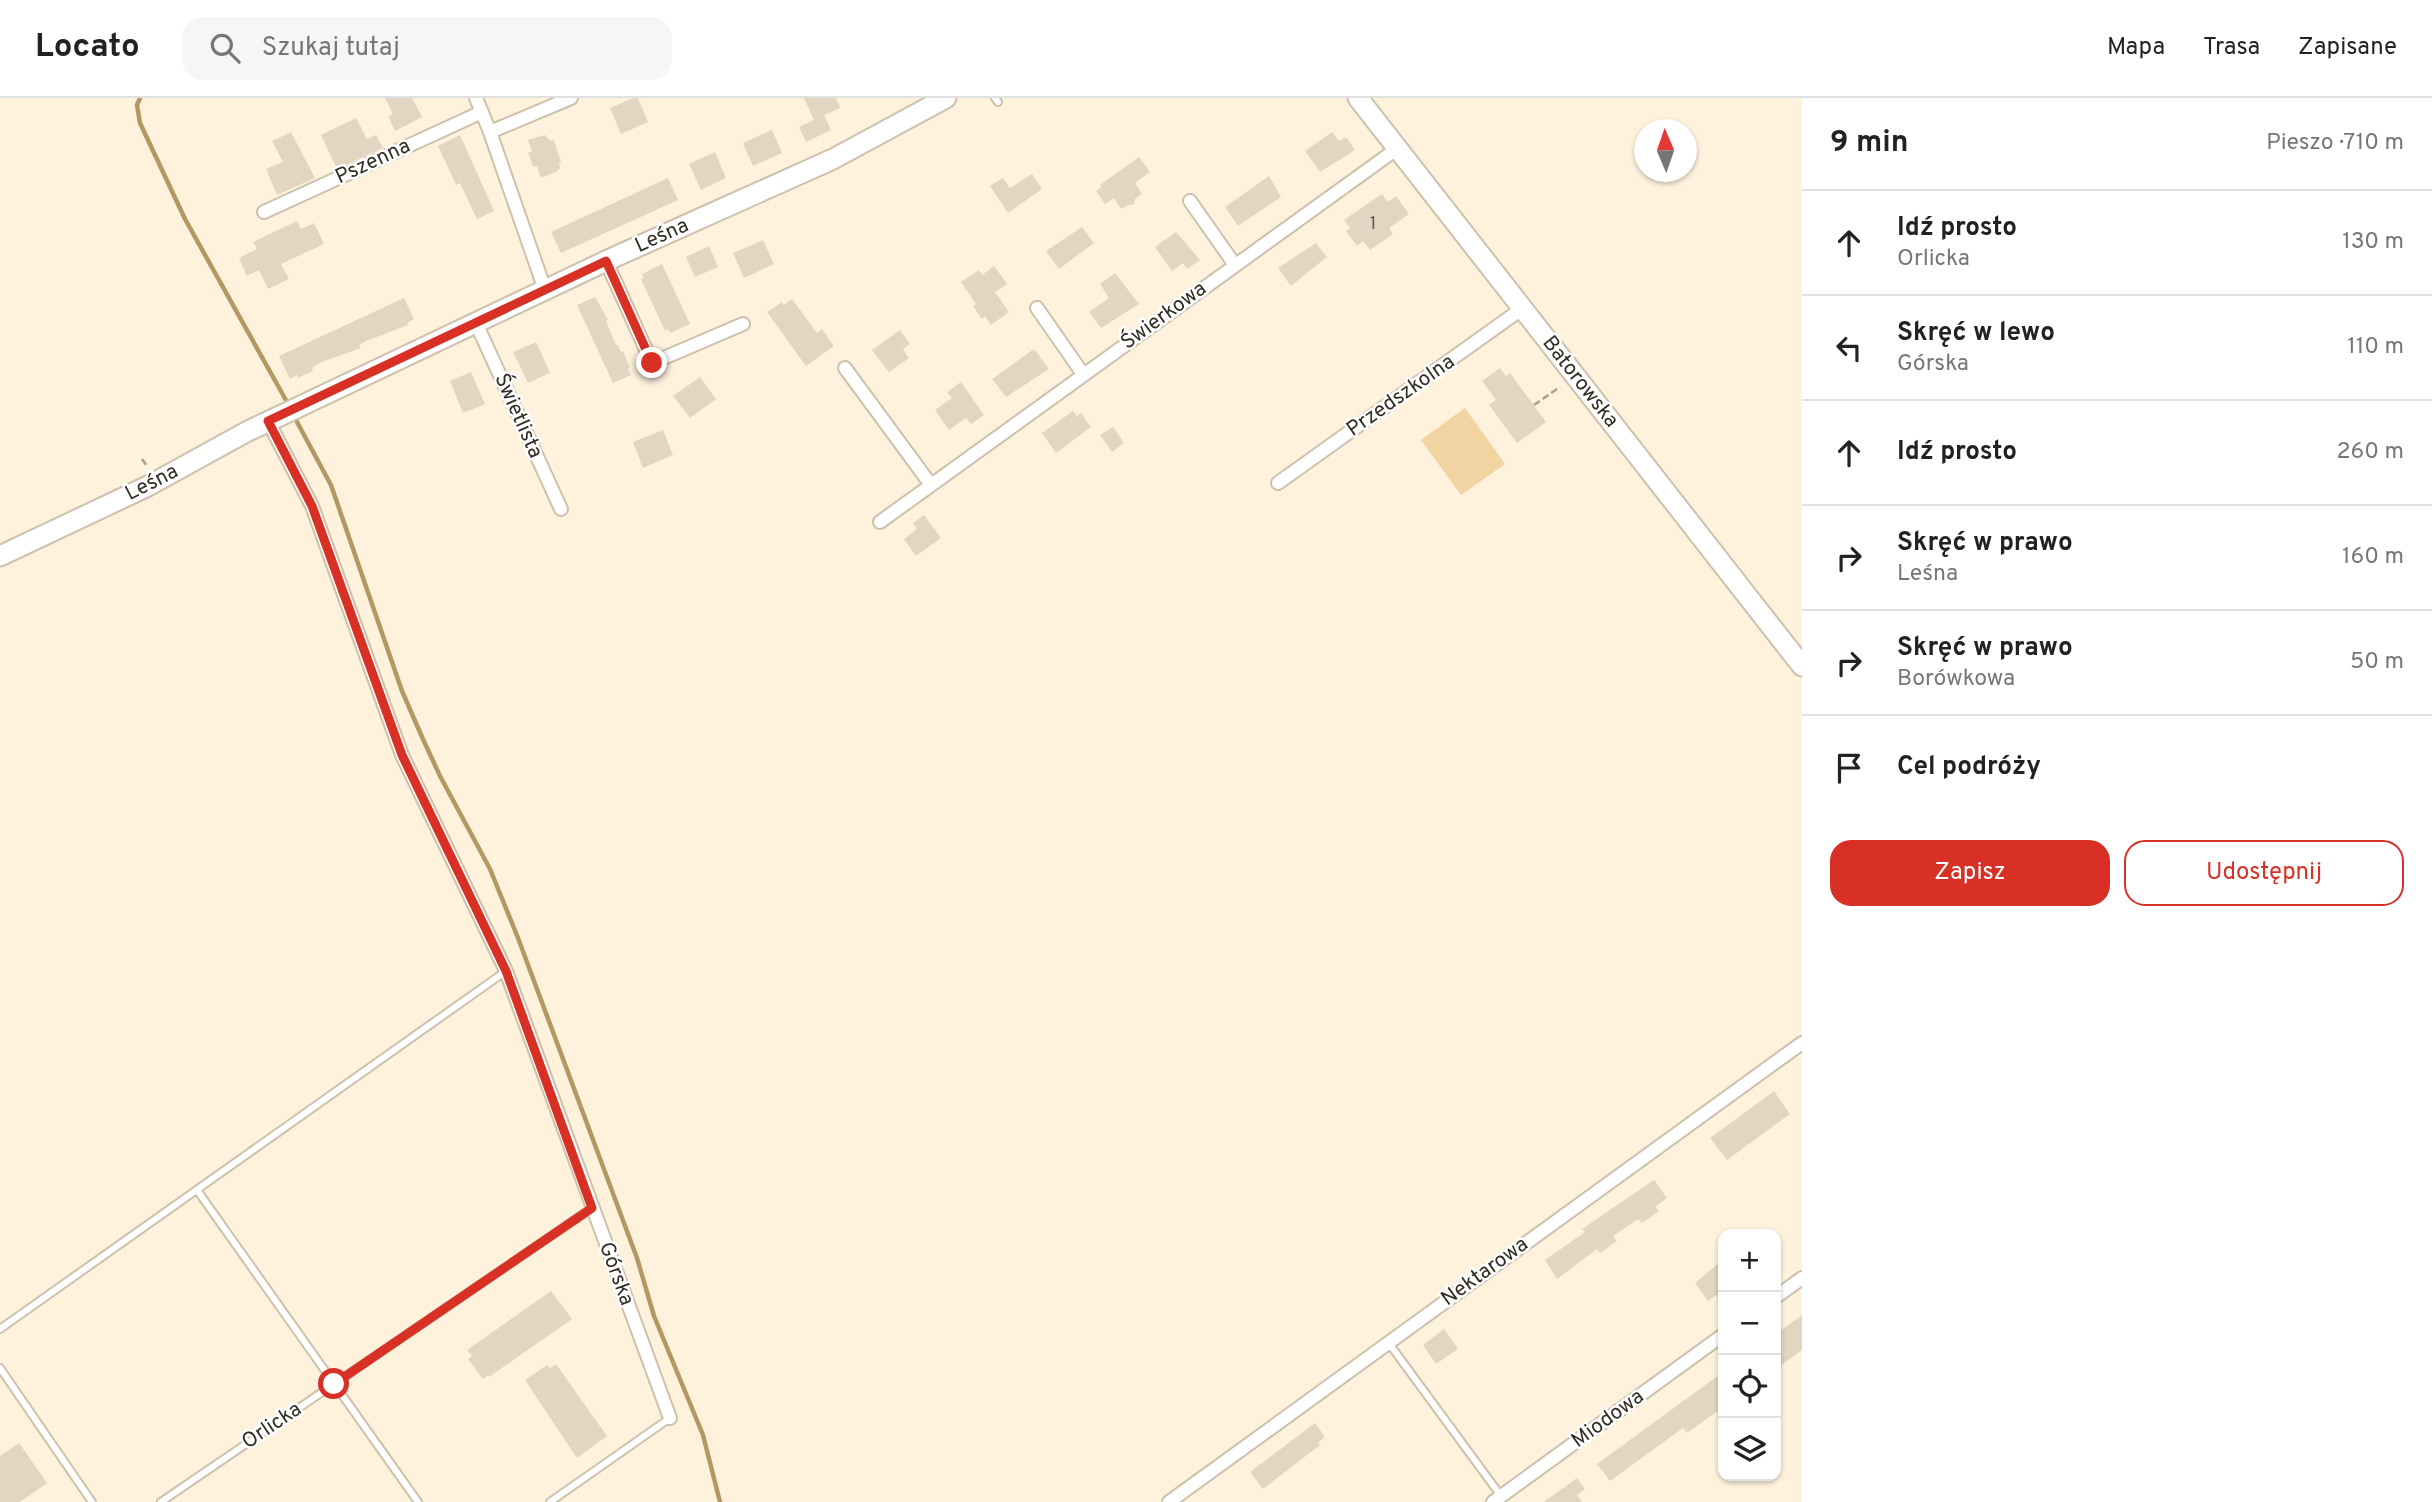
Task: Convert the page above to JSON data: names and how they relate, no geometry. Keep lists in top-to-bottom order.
{
  "streets": {
    "street": [
      "Pszenna",
      "Leśna",
      "Świerkowa",
      "Batorowska",
      "Przedszkolna",
      "Świetlista",
      "Nektarowa",
      "Górska",
      "Miodowa"
    ],
    "lane": ["Orlicka"]
  },
  "crossings": [
    ["Leśna", "Świetlista"],
    ["Leśna", "Górska"],
    ["Świerkowa", "Batorowska"],
    ["Batorowska", "Przedszkolna"],
    ["Górska", "Orlicka"]
  ],
  "house_numbers": ["1"],
  "north": "top",
  "page": {
    "header": "Locato",
    "search": "Szukaj tutaj",
    "nav": ["Mapa", "Trasa", "Zapisane"],
    "heading": ["9 min", "Pieszo · 710 m"],
    "list": [
      ["Idź prosto", "Orlicka", "130 m"],
      ["Skręć w lewo", "Górska", "110 m"],
      ["Idź prosto", "260 m"],
      ["Skręć w prawo", "Leśna", "160 m"],
      ["Skręć w prawo", "Borówkowa", "50 m"],
      "Cel podróży"
    ],
    "buttons": ["Zapisz", "Udostępnij"],
    "map_buttons": ["+", "−"]
  }
}
